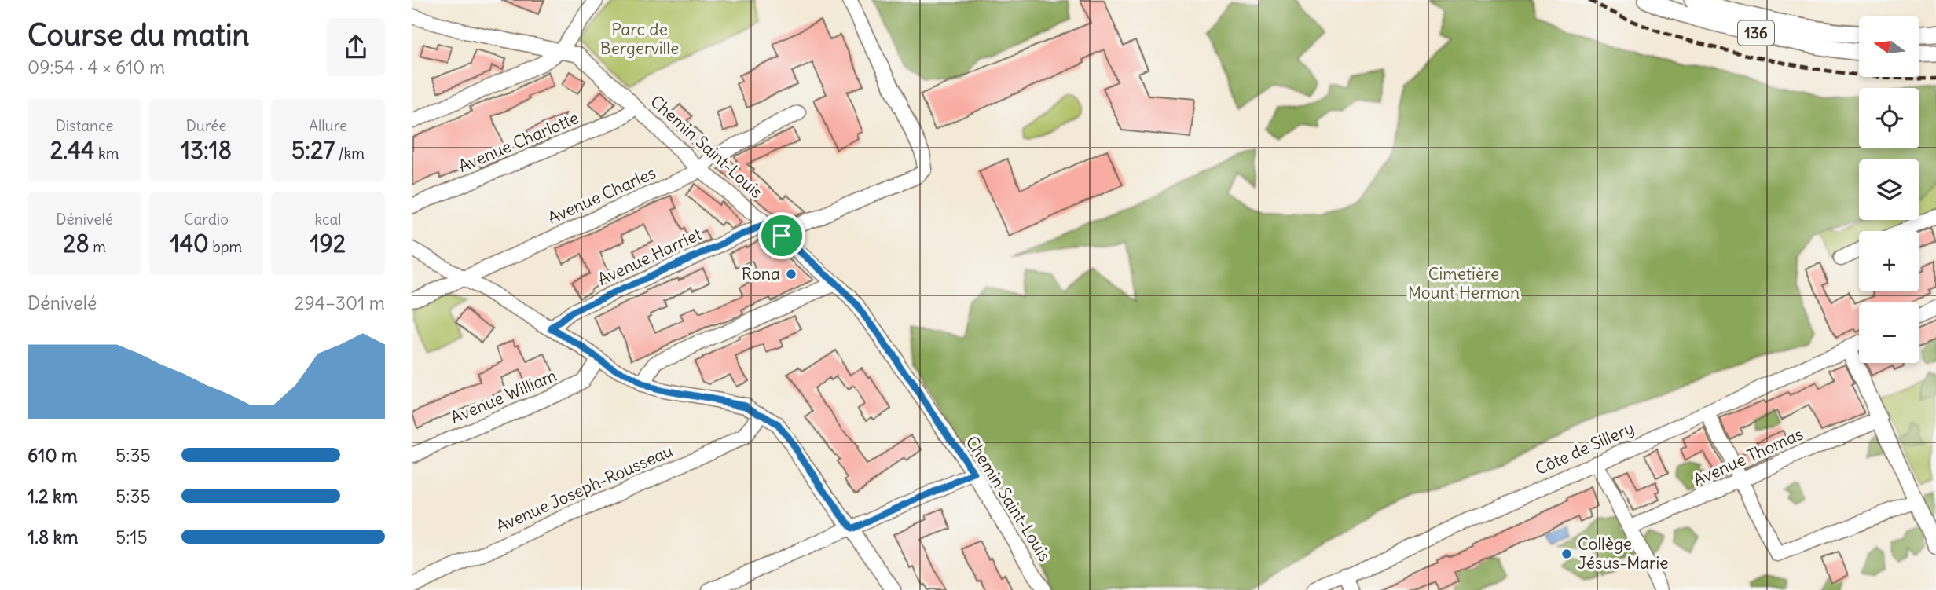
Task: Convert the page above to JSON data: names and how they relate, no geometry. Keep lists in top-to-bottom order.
{
  "streets": {
    "main road": ["136"],
    "street": [
      "Avenue Charlotte",
      "Chemin Saint-Louis",
      "Avenue Charles",
      "Avenue Harriet",
      "Avenue William",
      "Côte de Sillery",
      "Avenue Thomas",
      "Avenue Joseph-Rousseau"
    ]
  },
  "crossings": [
    ["Avenue Charlotte", "Chemin Saint-Louis"],
    ["Chemin Saint-Louis", "Avenue Charles"],
    ["Chemin Saint-Louis", "Avenue Harriet"]
  ],
  "parks": ["Parc de Bergerville", "Cimetière Mount Hermon"],
  "places": ["Rona", "Collège Jésus-Marie"],
  "north": "left",
  "page": {
    "heading": ["Course du matin", "09:54 · 4 × 610 m"],
    "map_buttons": ["+", "−"],
    "stats": [
      ["Distance", "2.44 km"],
      ["Durée", "13:18"],
      ["Allure", "5:27 /km"],
      ["Dénivelé", "28 m"],
      ["Cardio", "140 bpm"],
      ["kcal", "192"]
    ],
    "chart": ["Dénivelé", "294–301 m"],
    "list": [
      {
        "name": "610 m",
        "note": "5:35"
      },
      {
        "name": "1.2 km",
        "note": "5:35"
      },
      {
        "name": "1.8 km",
        "note": "5:15"
      }
    ]
  }
}
